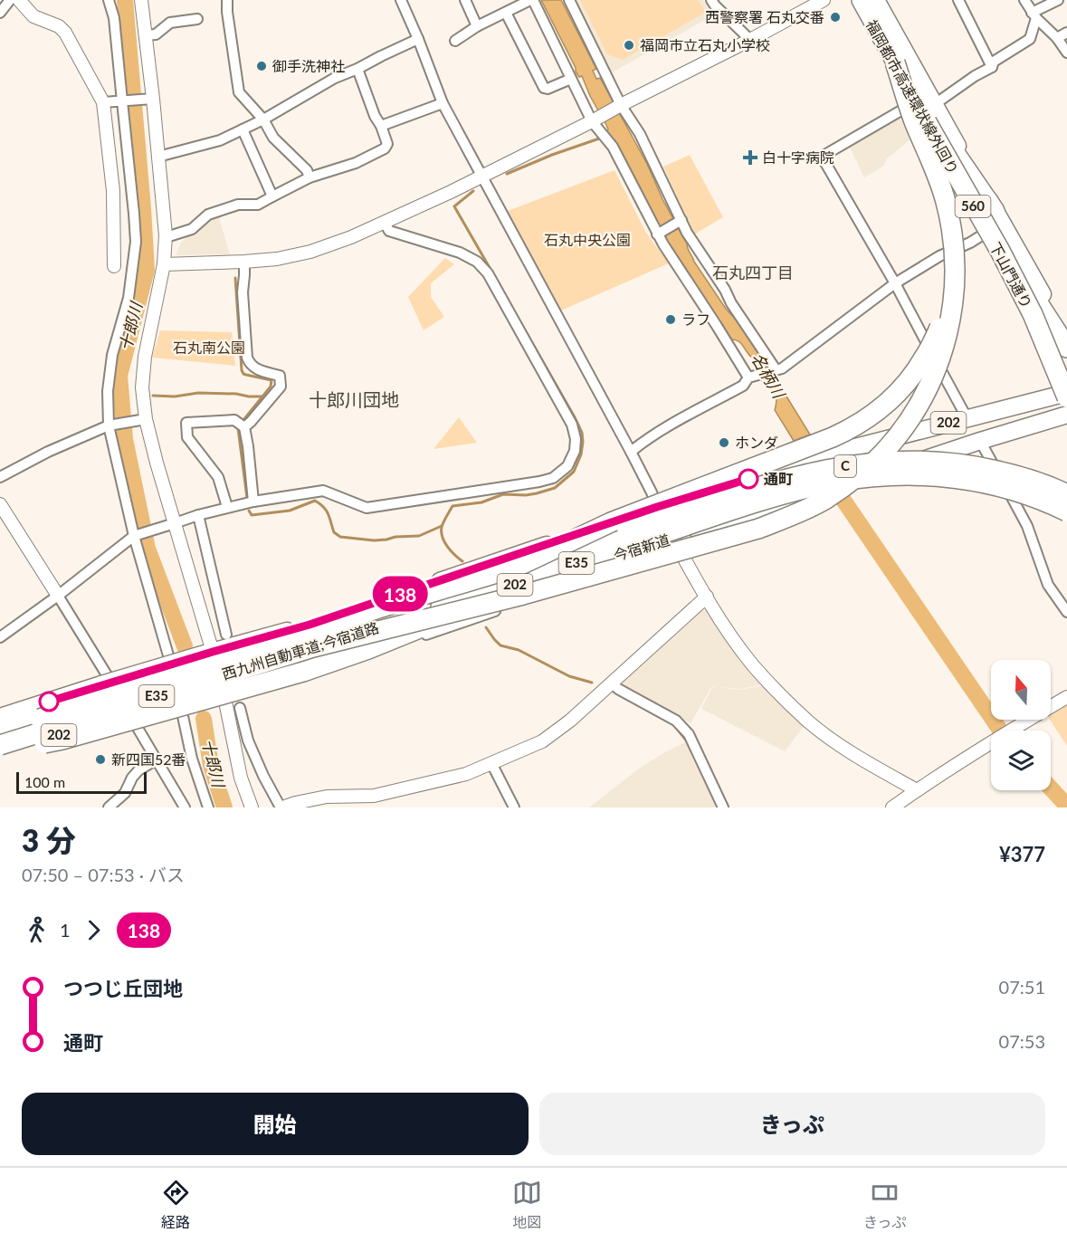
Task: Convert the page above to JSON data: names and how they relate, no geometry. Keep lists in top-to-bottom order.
{
  "streets": {
    "highway": [
      "福岡都市高速環状線外回り",
      "C",
      "E35",
      "西九州自動車道;今宿道路"
    ],
    "main road": [
      "560",
      "下山門通り",
      "202",
      "今宿新道"
    ]
  },
  "crossings": [
    ["福岡都市高速環状線外回り", "下山門通り"],
    ["C", "今宿新道"],
    ["C", "西九州自動車道;今宿道路"],
    ["今宿新道", "西九州自動車道;今宿道路"]
  ],
  "districts": ["石丸四丁目", "十郎川団地"],
  "water": ["十郎川", "名柄川"],
  "parks": ["石丸中央公園", "石丸南公園"],
  "places": {
    "other": [
      "西警察署 石丸交番",
      "福岡市立石丸小学校",
      "御手洗神社",
      "ラフ",
      "ホンダ",
      "通町",
      "新四国52番"
    ],
    "health": ["白十字病院"]
  },
  "lines": ["bus line 138"],
  "scale_bar": "100 m",
  "north": "top",
  "page": {
    "on_map": "138",
    "scale": "100 m",
    "heading": ["3 分", "07:50 – 07:53 · バス", "¥377"],
    "legs": ["1", "138"],
    "list": [
      {
        "name": "つつじ丘団地",
        "value": "07:51"
      },
      {
        "name": "通町",
        "value": "07:53"
      }
    ],
    "buttons": ["開始", "きっぷ"],
    "tabs": ["経路", "地図", "きっぷ"]
  }
}
